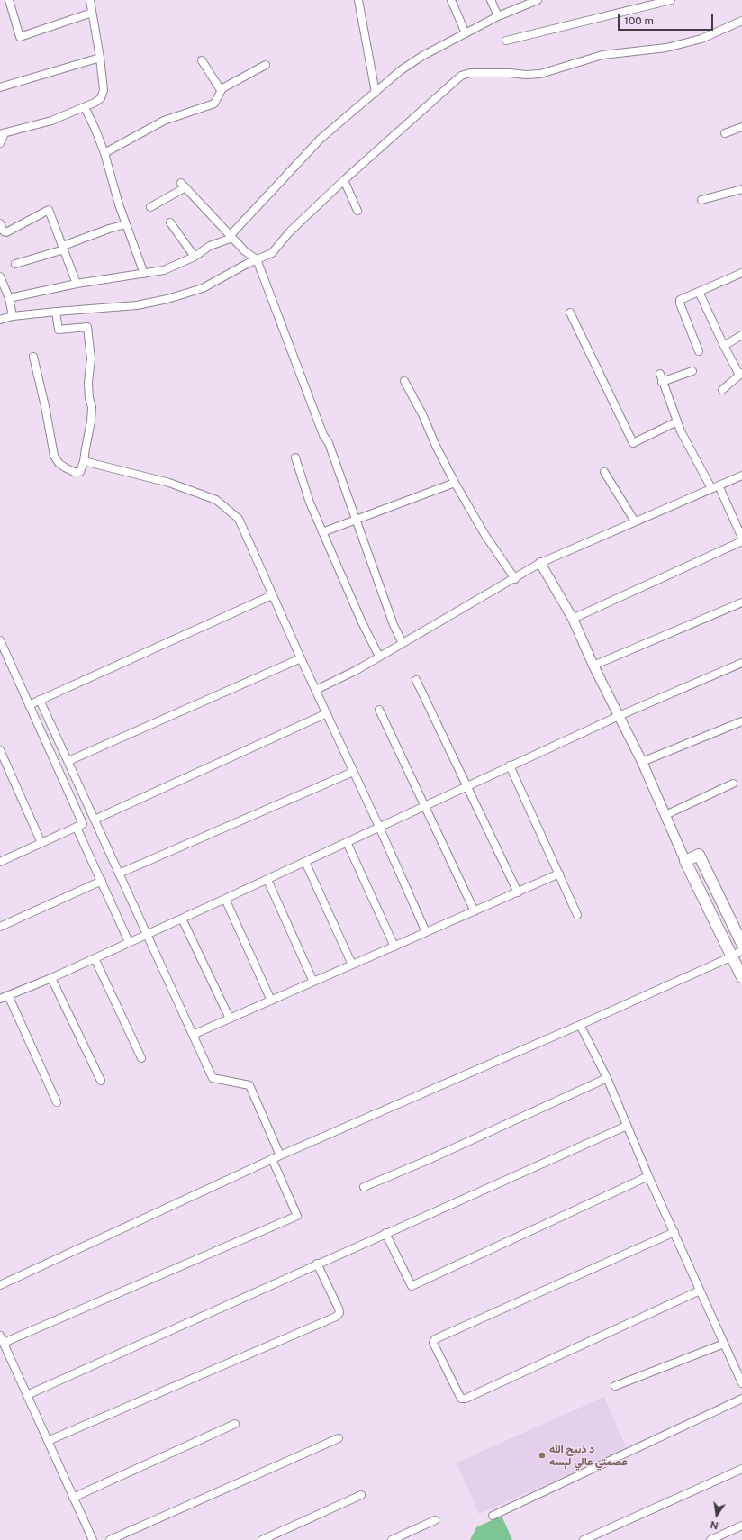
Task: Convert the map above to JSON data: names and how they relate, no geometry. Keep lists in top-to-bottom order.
{
  "places": ["د ذبیح الله عصمتي عالي لېسه"],
  "scale_bar": "100 m",
  "north": "bottom"
}
